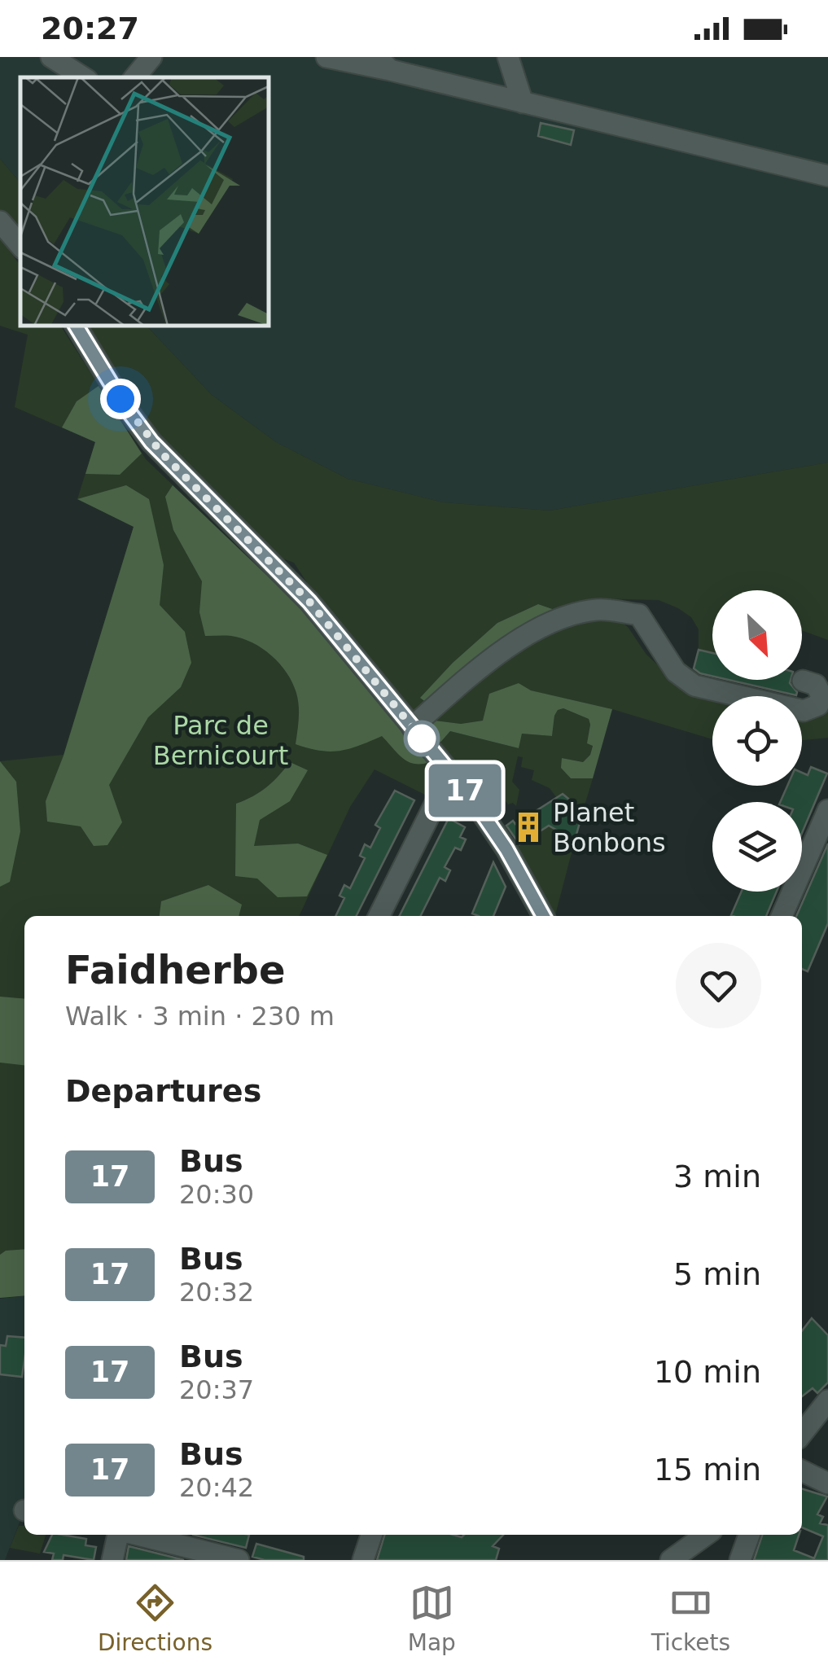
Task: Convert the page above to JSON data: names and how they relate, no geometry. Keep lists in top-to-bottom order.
{
  "parks": ["Parc de Bernicourt"],
  "places": {
    "building": ["Planet Bonbons"]
  },
  "lines": ["bus line 17"],
  "north": "bottom right",
  "page": {
    "status": "20:27",
    "on_map": "17",
    "heading": [
      ["Faidherbe", "Walk · 3 min · 230 m"],
      "Departures"
    ],
    "list": [
      {
        "mark": "17",
        "name": "Bus",
        "note": "20:30",
        "value": "3 min"
      },
      {
        "mark": "17",
        "name": "Bus",
        "note": "20:32",
        "value": "5 min"
      },
      {
        "mark": "17",
        "name": "Bus",
        "note": "20:37",
        "value": "10 min"
      },
      {
        "mark": "17",
        "name": "Bus",
        "note": "20:42",
        "value": "15 min"
      }
    ],
    "tabs": ["Directions", "Map", "Tickets"]
  }
}
